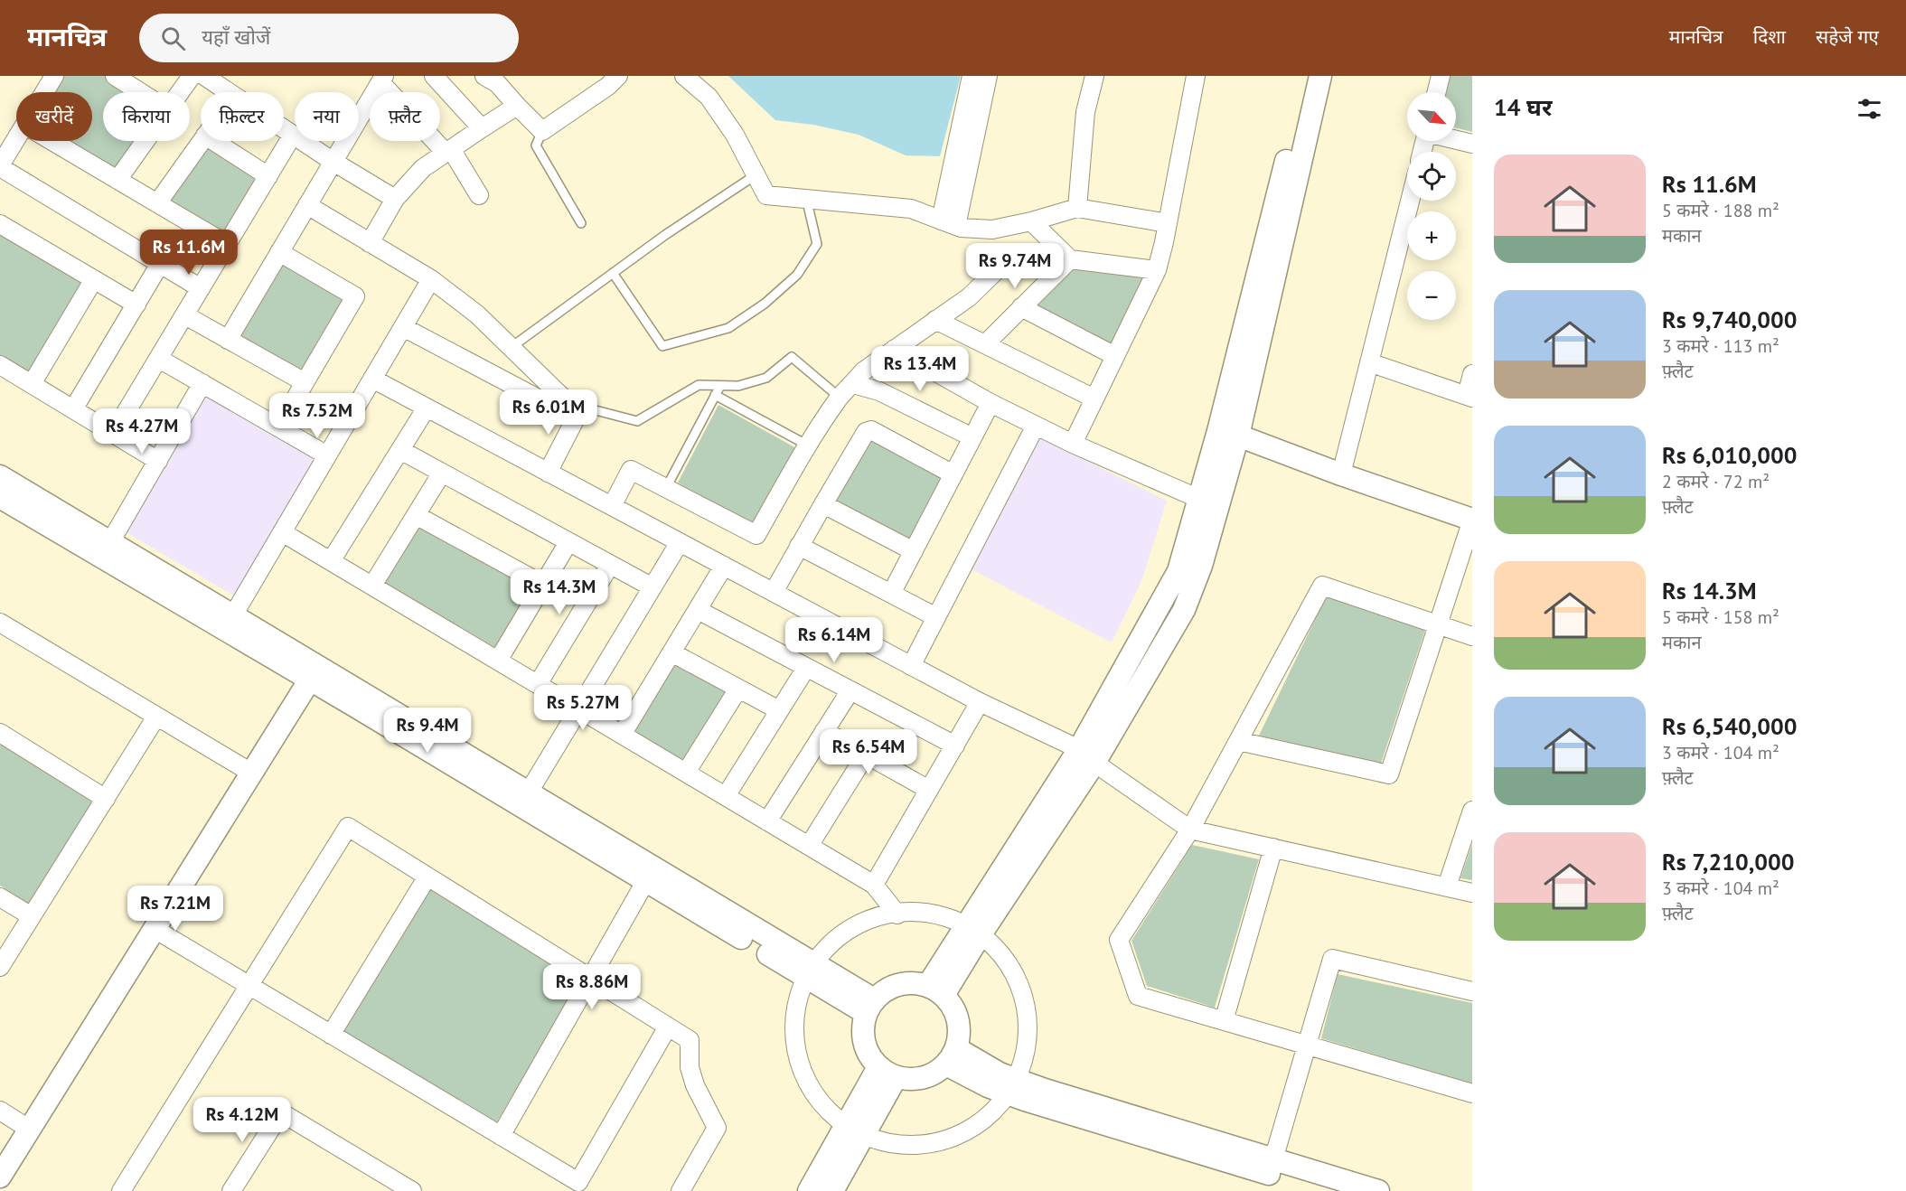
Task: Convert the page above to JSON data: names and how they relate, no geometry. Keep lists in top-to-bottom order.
{
  "north": "bottom right",
  "page": {
    "header": "मानचित्र",
    "search": "यहाँ खोजें",
    "nav": ["मानचित्र", "दिशा", "सहेजे गए"],
    "heading": "14 घर",
    "map_buttons": ["+", "−"],
    "chip": [
      "खरीदें",
      "किराया",
      "फ़िल्टर",
      "नया",
      "फ़्लैट"
    ],
    "list": [
      {
        "name": "Rs 11.6M",
        "note": "5 कमरे · 188 m² · मकान"
      },
      {
        "name": "Rs 9,740,000",
        "note": "3 कमरे · 113 m² · फ़्लैट"
      },
      {
        "name": "Rs 6,010,000",
        "note": "2 कमरे · 72 m² · फ़्लैट"
      },
      {
        "name": "Rs 14.3M",
        "note": "5 कमरे · 158 m² · मकान"
      },
      {
        "name": "Rs 6,540,000",
        "note": "3 कमरे · 104 m² · फ़्लैट"
      },
      {
        "name": "Rs 7,210,000",
        "note": "3 कमरे · 104 m² · फ़्लैट"
      }
    ],
    "price": [
      "Rs 11.6M",
      "Rs 9.74M",
      "Rs 13.4M",
      "Rs 6.01M",
      "Rs 7.52M",
      "Rs 4.27M",
      "Rs 14.3M",
      "Rs 6.14M",
      "Rs 5.27M",
      "Rs 9.4M",
      "Rs 6.54M",
      "Rs 7.21M",
      "Rs 8.86M",
      "Rs 4.12M"
    ]
  }
}
